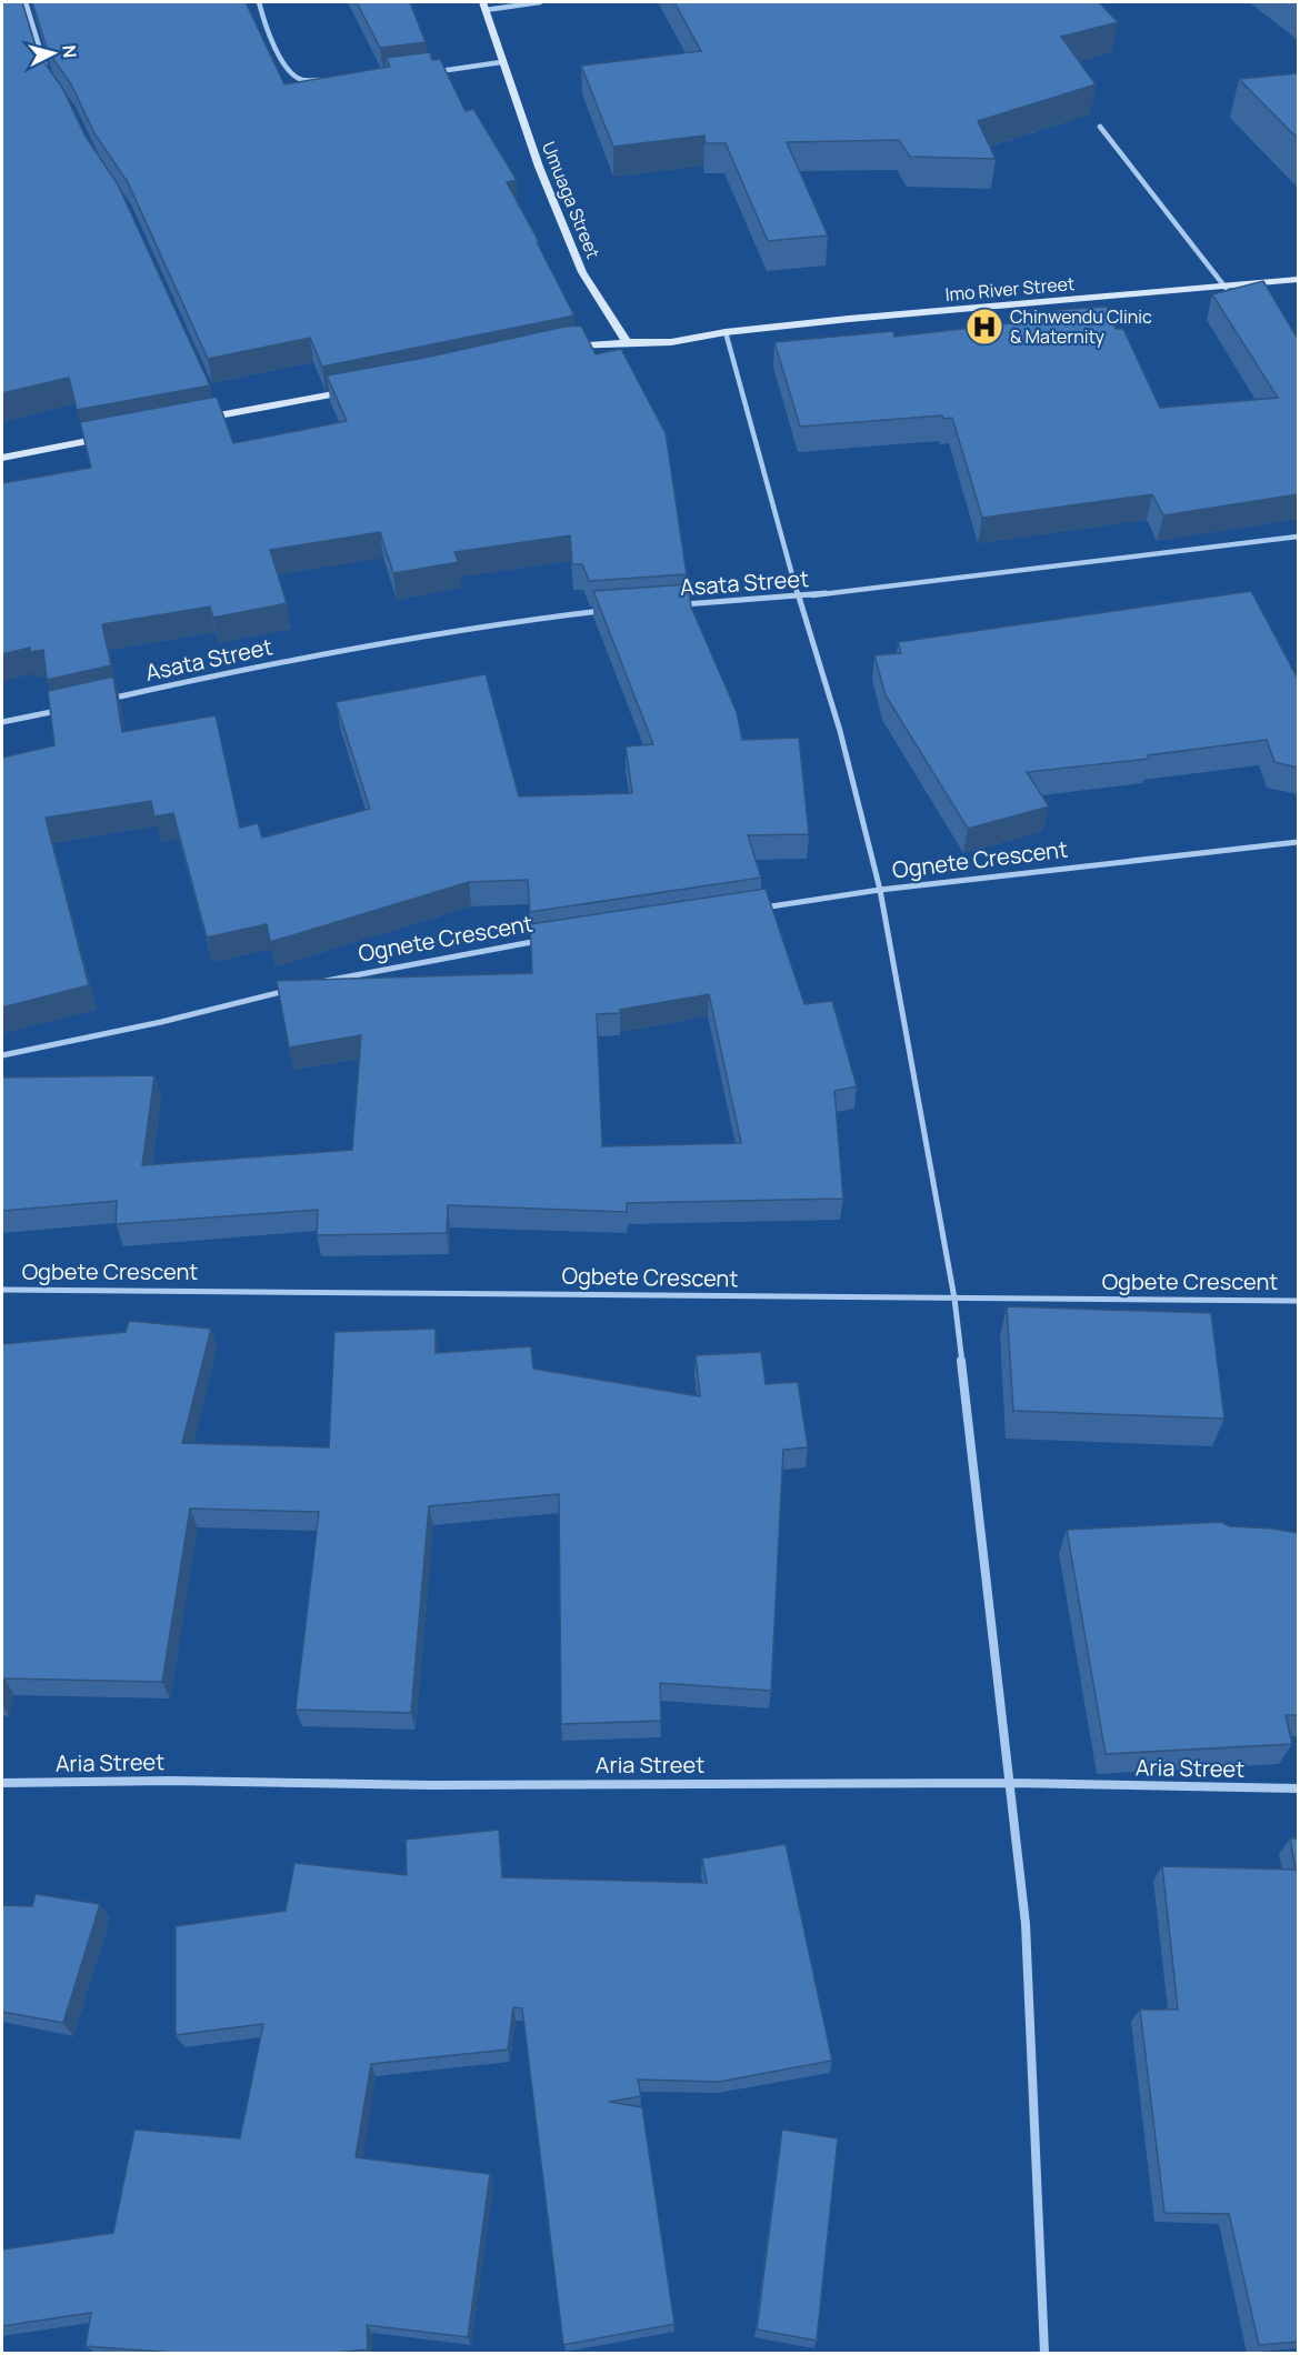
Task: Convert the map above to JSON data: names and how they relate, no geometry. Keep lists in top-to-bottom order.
{
  "streets": {
    "street": [
      "Umuaga Street",
      "Imo River Street",
      "Asata Street",
      "Ognete Crescent",
      "Ogbete Crescent",
      "Aria Street"
    ]
  },
  "crossings": [
    ["Umuaga Street", "Imo River Street"]
  ],
  "places": {
    "hospital": ["Chinwendu Clinic & Maternity"]
  },
  "north": "right"
}
